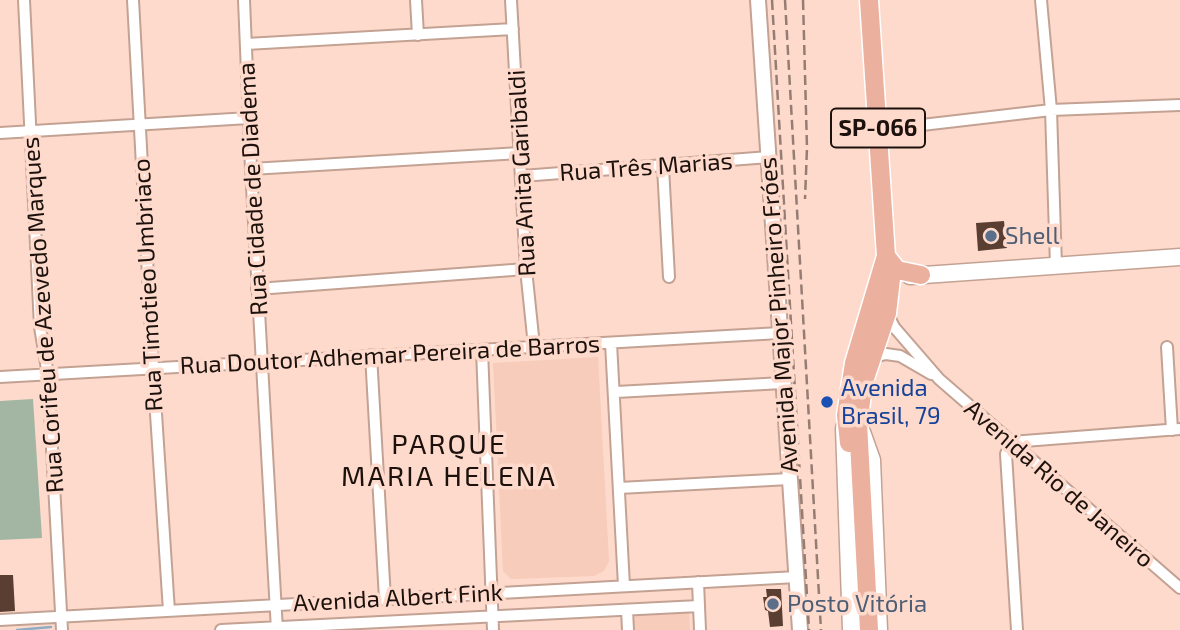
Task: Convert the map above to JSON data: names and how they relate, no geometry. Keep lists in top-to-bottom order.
{
  "streets": {
    "highway": ["SP-066"],
    "street": [
      "Rua Três Marias",
      "Rua Anita Garibaldi",
      "Rua Cidade de Diadema",
      "Rua Timotieo Umbriaco",
      "Rua Corifeu de Azevedo Marques",
      "Avenida Major Pinheiro Fróes",
      "Rua Doutor Adhemar Pereira de Barros",
      "Avenida Rio de Janeiro",
      "Avenida Albert Fink"
    ]
  },
  "crossings": [
    ["Rua Três Marias", "Rua Anita Garibaldi"],
    ["Rua Três Marias", "Avenida Major Pinheiro Fróes"],
    ["Rua Anita Garibaldi", "Rua Doutor Adhemar Pereira de Barros"],
    ["Rua Cidade de Diadema", "Rua Doutor Adhemar Pereira de Barros"],
    ["Rua Cidade de Diadema", "Avenida Albert Fink"],
    ["Rua Timotieo Umbriaco", "Rua Doutor Adhemar Pereira de Barros"],
    ["Rua Timotieo Umbriaco", "Avenida Albert Fink"],
    ["Rua Corifeu de Azevedo Marques", "Rua Doutor Adhemar Pereira de Barros"],
    ["Rua Corifeu de Azevedo Marques", "Avenida Albert Fink"],
    ["Avenida Major Pinheiro Fróes", "Rua Doutor Adhemar Pereira de Barros"],
    ["Avenida Major Pinheiro Fróes", "Avenida Albert Fink"]
  ],
  "districts": ["PARQUE MARIA HELENA"],
  "places": ["Shell", "Avenida Brasil, 79", "Posto Vitória"]
}
